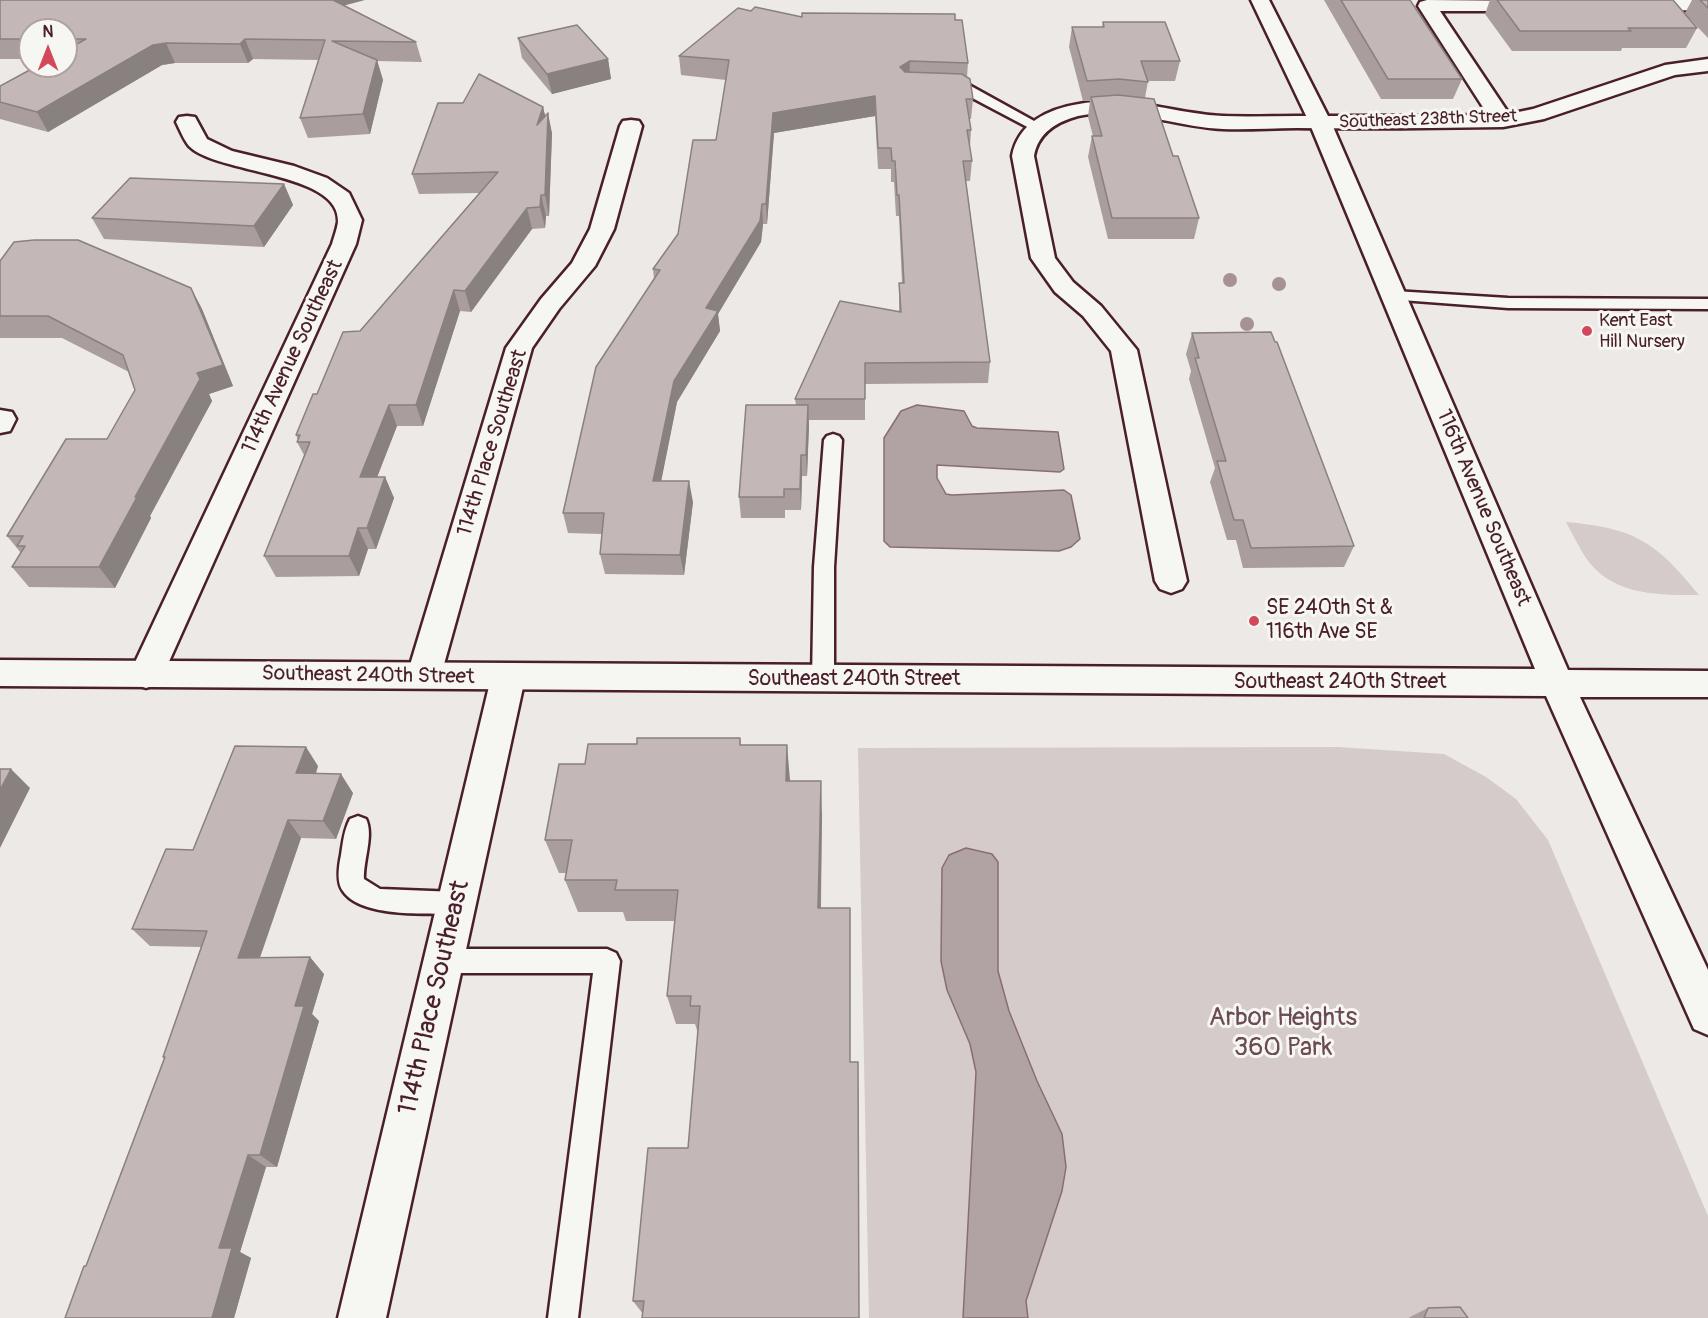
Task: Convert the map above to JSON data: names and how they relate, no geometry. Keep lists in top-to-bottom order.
{
  "streets": {
    "street": [
      "Southeast 238th Street",
      "114th Avenue Southeast",
      "114th Place Southeast",
      "116th Avenue Southeast",
      "Southeast 240th Street"
    ]
  },
  "crossings": [
    ["Southeast 238th Street", "116th Avenue Southeast"],
    ["114th Avenue Southeast", "Southeast 240th Street"],
    ["114th Place Southeast", "Southeast 240th Street"],
    ["116th Avenue Southeast", "Southeast 240th Street"]
  ],
  "parks": ["Arbor Heights 360 Park"],
  "places": ["Kent East Hill Nursery", "SE 240th St & 116th Ave SE"],
  "north": "top"
}
